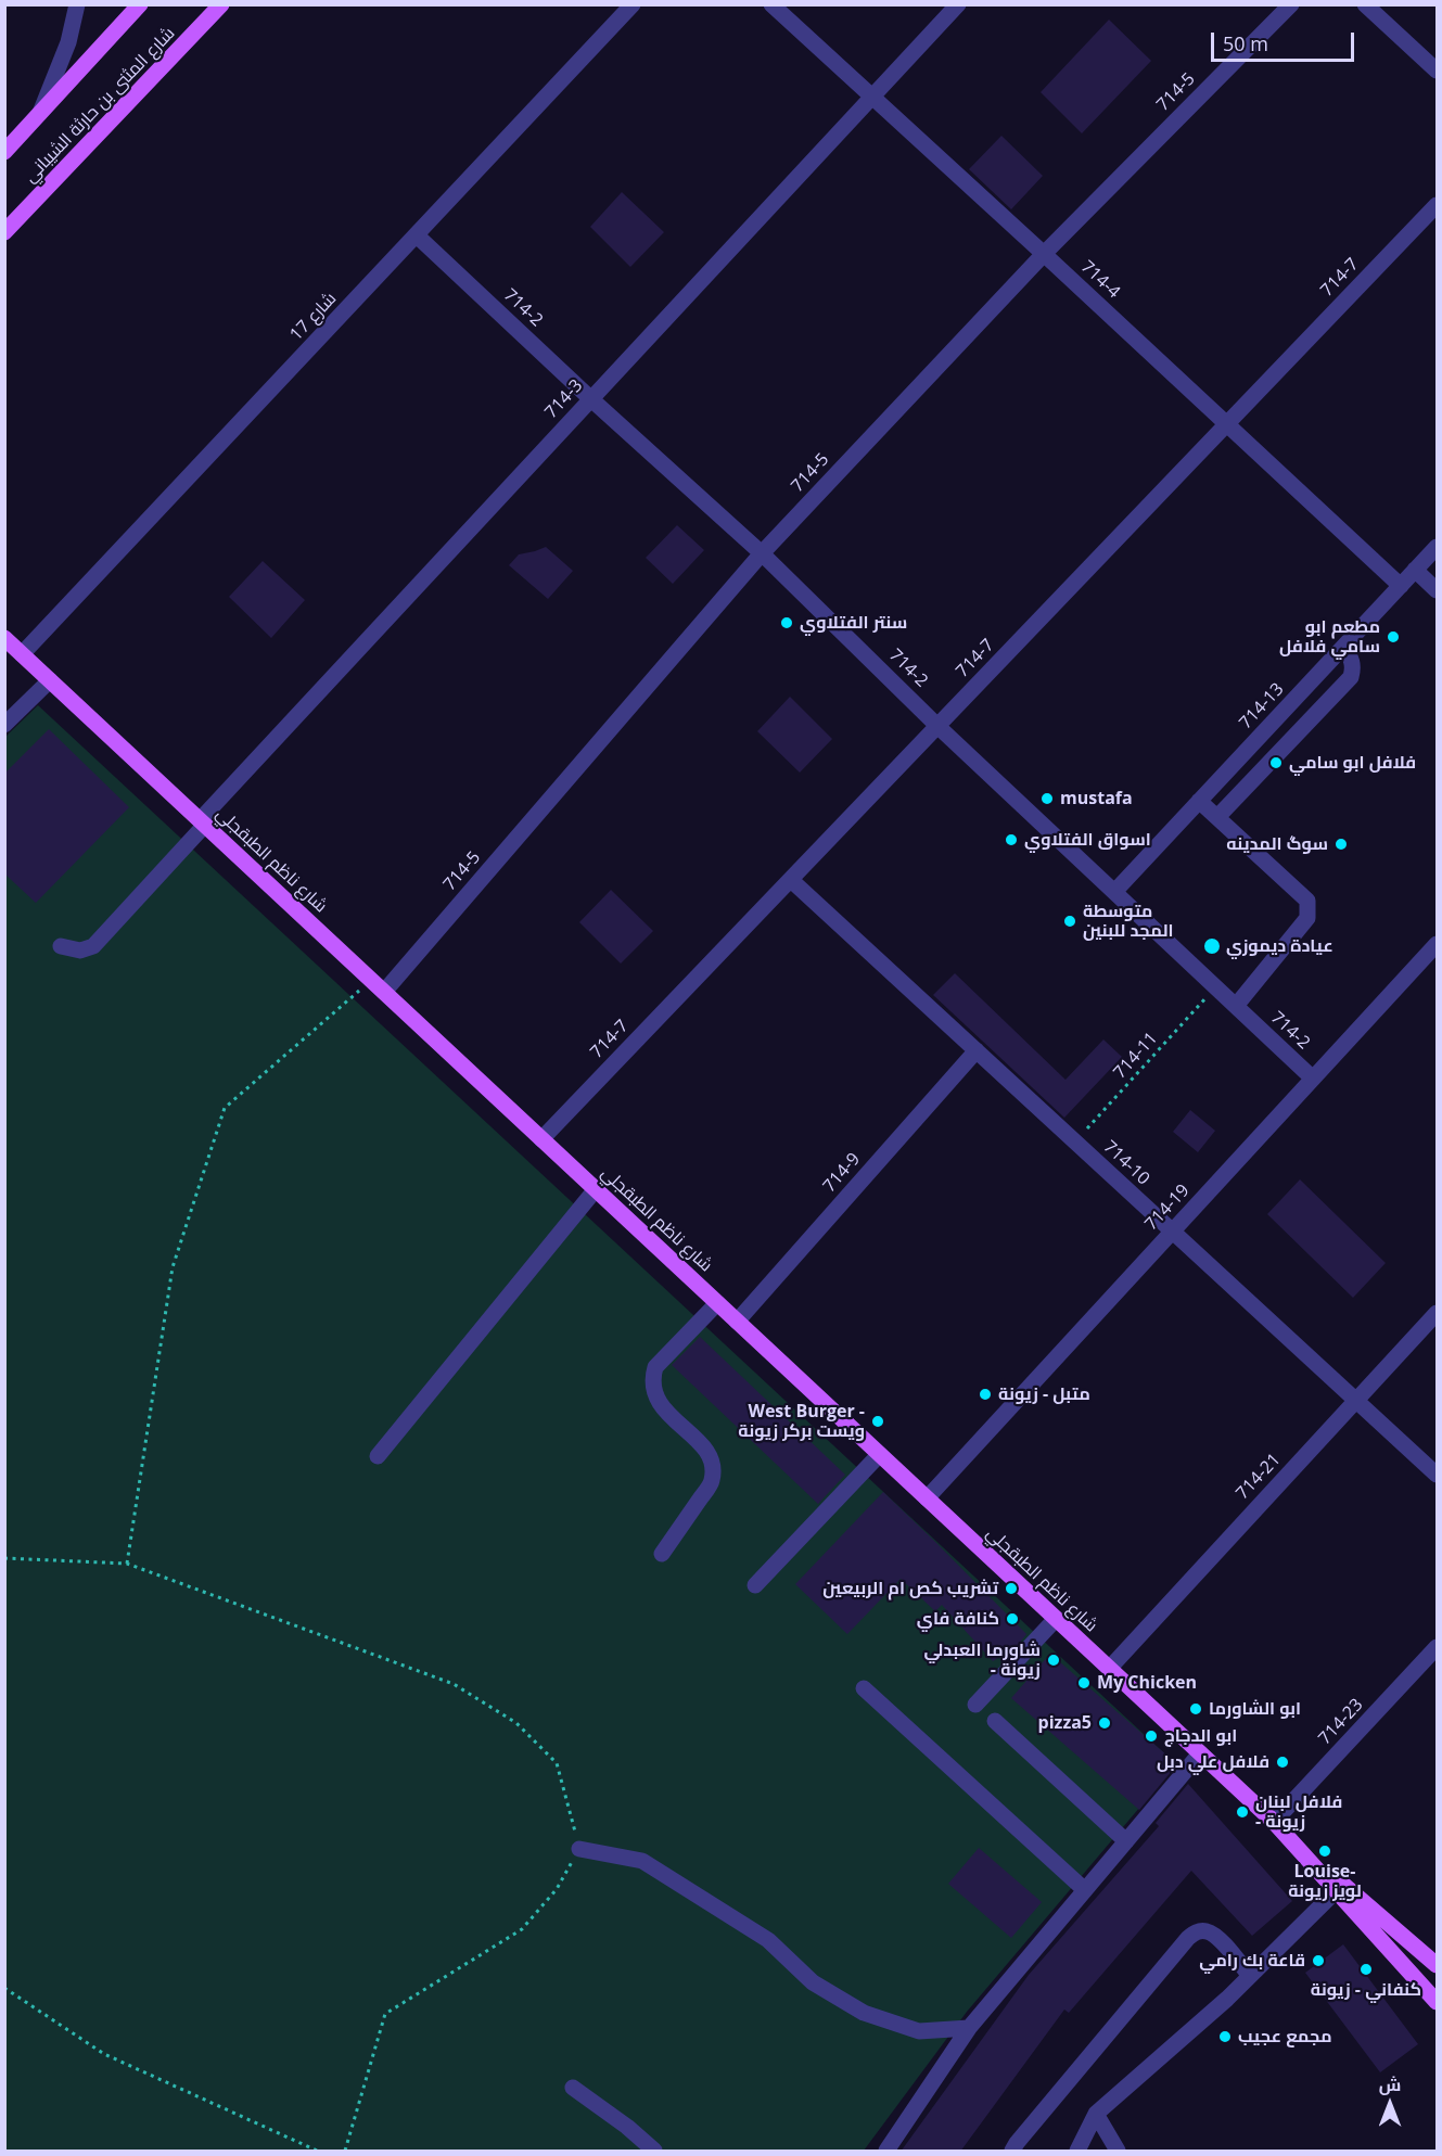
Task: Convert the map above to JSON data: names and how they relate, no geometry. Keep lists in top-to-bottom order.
{
  "streets": {
    "main road": ["شارع المثنى بن حارثة الشيباني", "شارع ناظم الطبقجلي"],
    "street": [
      "714-5",
      "714-7",
      "714-4",
      "714-2",
      "شارع 17",
      "714-3",
      "714-13",
      "714-10",
      "714-9",
      "714-19",
      "714-21",
      "714-23"
    ],
    "path": ["714-11"]
  },
  "crossings": [
    ["714-5", "714-4"],
    ["714-5", "714-2"],
    ["714-5", "شارع ناظم الطبقجلي"],
    ["714-7", "714-4"],
    ["714-7", "714-2"],
    ["714-7", "شارع ناظم الطبقجلي"],
    ["714-7", "714-10"],
    ["714-4", "714-3"],
    ["714-4", "714-13"],
    ["714-2", "شارع 17"],
    ["714-2", "714-3"],
    ["714-2", "714-13"],
    ["714-2", "714-11"],
    ["714-2", "714-19"],
    ["شارع 17", "شارع ناظم الطبقجلي"],
    ["714-3", "شارع ناظم الطبقجلي"],
    ["شارع ناظم الطبقجلي", "714-9"],
    ["شارع ناظم الطبقجلي", "714-19"],
    ["شارع ناظم الطبقجلي", "714-21"],
    ["شارع ناظم الطبقجلي", "714-23"],
    ["714-11", "714-10"],
    ["714-10", "714-9"],
    ["714-10", "714-19"],
    ["714-10", "714-21"]
  ],
  "places": [
    "سنتر الفتلاوي",
    "مطعم ابو سامي فلافل",
    "فلافل ابو سامي",
    "mustafa",
    "اسواق الفتلاوي",
    "سوگ المدينه",
    "متوسطة المجد للبنين",
    "عيادة ديموزي",
    "متبل - زيونة",
    "West Burger - ويست بركر زيونة",
    "تشريب كص ام الربيعين",
    "كنافة فاي",
    "شاورما العبدلي - زيونة",
    "My Chicken",
    "ابو الشاورما",
    "pizza5",
    "ابو الدجاج",
    "فلافل علي دبل",
    "فلافل لبنان - زيونة",
    "Louise- لويز زيونة",
    "قاعة بك رامي",
    "كنفاني - زيونة",
    "مجمع عجيب"
  ],
  "scale_bar": "50 m",
  "north": "top"
}
